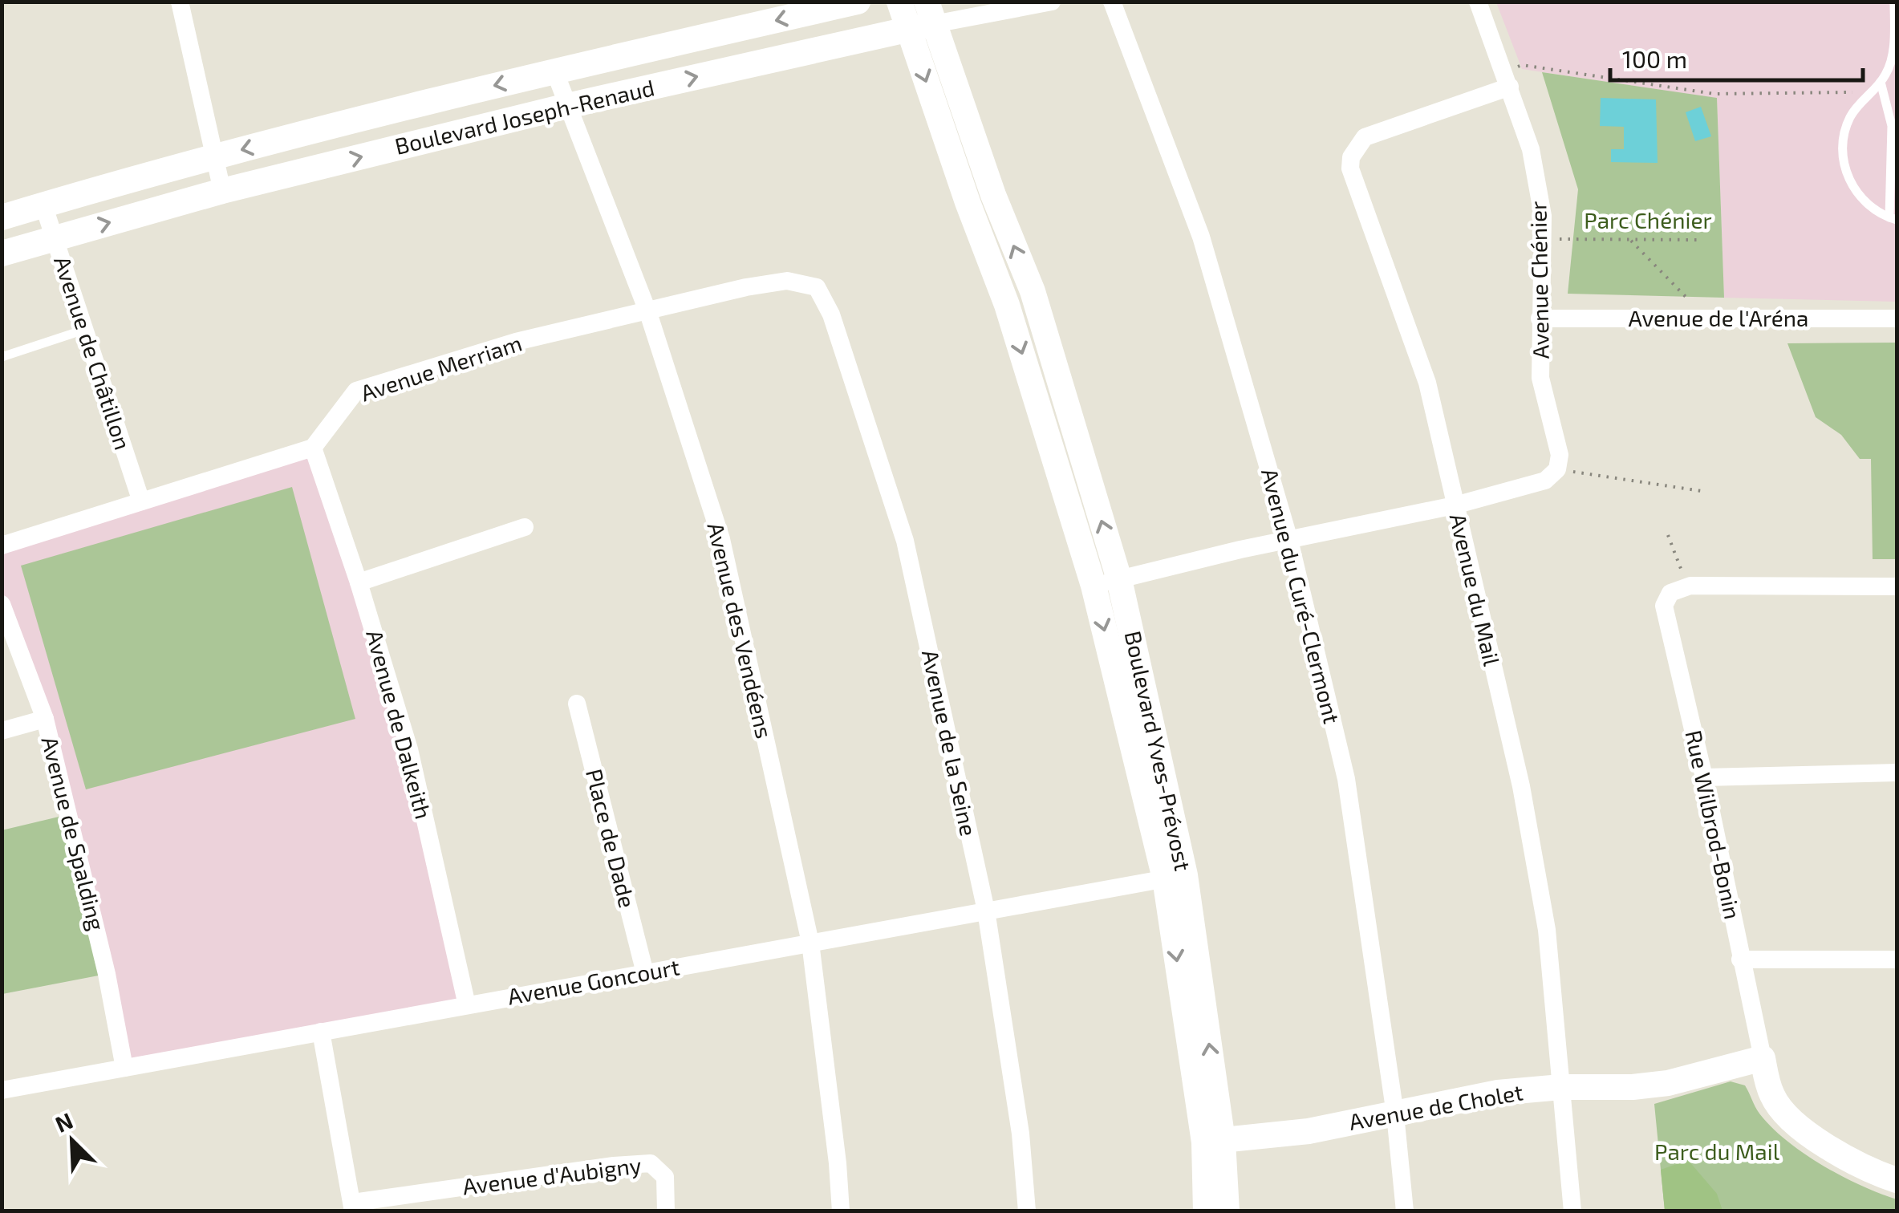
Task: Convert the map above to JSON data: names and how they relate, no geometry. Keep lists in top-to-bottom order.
{
  "streets": {
    "street": [
      "Boulevard Joseph-Renaud",
      "Avenue Chénier",
      "Avenue de l'Aréna",
      "Avenue de Châtillon",
      "Avenue Merriam",
      "Avenue du Mail",
      "Avenue du Curé-Clermont",
      "Avenue des Vendéens",
      "Avenue de Dalkeith",
      "Avenue de la Seine",
      "Boulevard Yves-Prévost",
      "Rue Wilbrod-Bonin",
      "Avenue de Spalding",
      "Place de Dade",
      "Avenue Goncourt",
      "Avenue de Cholet",
      "Avenue d'Aubigny"
    ]
  },
  "crossings": [
    ["Boulevard Joseph-Renaud", "Avenue de Châtillon"],
    ["Boulevard Joseph-Renaud", "Avenue des Vendéens"],
    ["Boulevard Joseph-Renaud", "Boulevard Yves-Prévost"],
    ["Avenue Chénier", "Avenue de l'Aréna"],
    ["Avenue Chénier", "Avenue du Mail"],
    ["Avenue Merriam", "Avenue des Vendéens"],
    ["Avenue Merriam", "Avenue de Dalkeith"],
    ["Avenue Merriam", "Avenue de la Seine"],
    ["Avenue du Mail", "Avenue de Cholet"],
    ["Avenue du Curé-Clermont", "Avenue de Cholet"],
    ["Avenue des Vendéens", "Avenue Goncourt"],
    ["Avenue de Dalkeith", "Avenue Goncourt"],
    ["Avenue de la Seine", "Avenue Goncourt"],
    ["Boulevard Yves-Prévost", "Avenue Goncourt"],
    ["Boulevard Yves-Prévost", "Avenue de Cholet"],
    ["Rue Wilbrod-Bonin", "Avenue de Cholet"],
    ["Avenue de Spalding", "Avenue Goncourt"],
    ["Place de Dade", "Avenue Goncourt"]
  ],
  "parks": ["Parc Chénier", "Parc du Mail"],
  "scale_bar": "100 m",
  "north": "top left"
}
